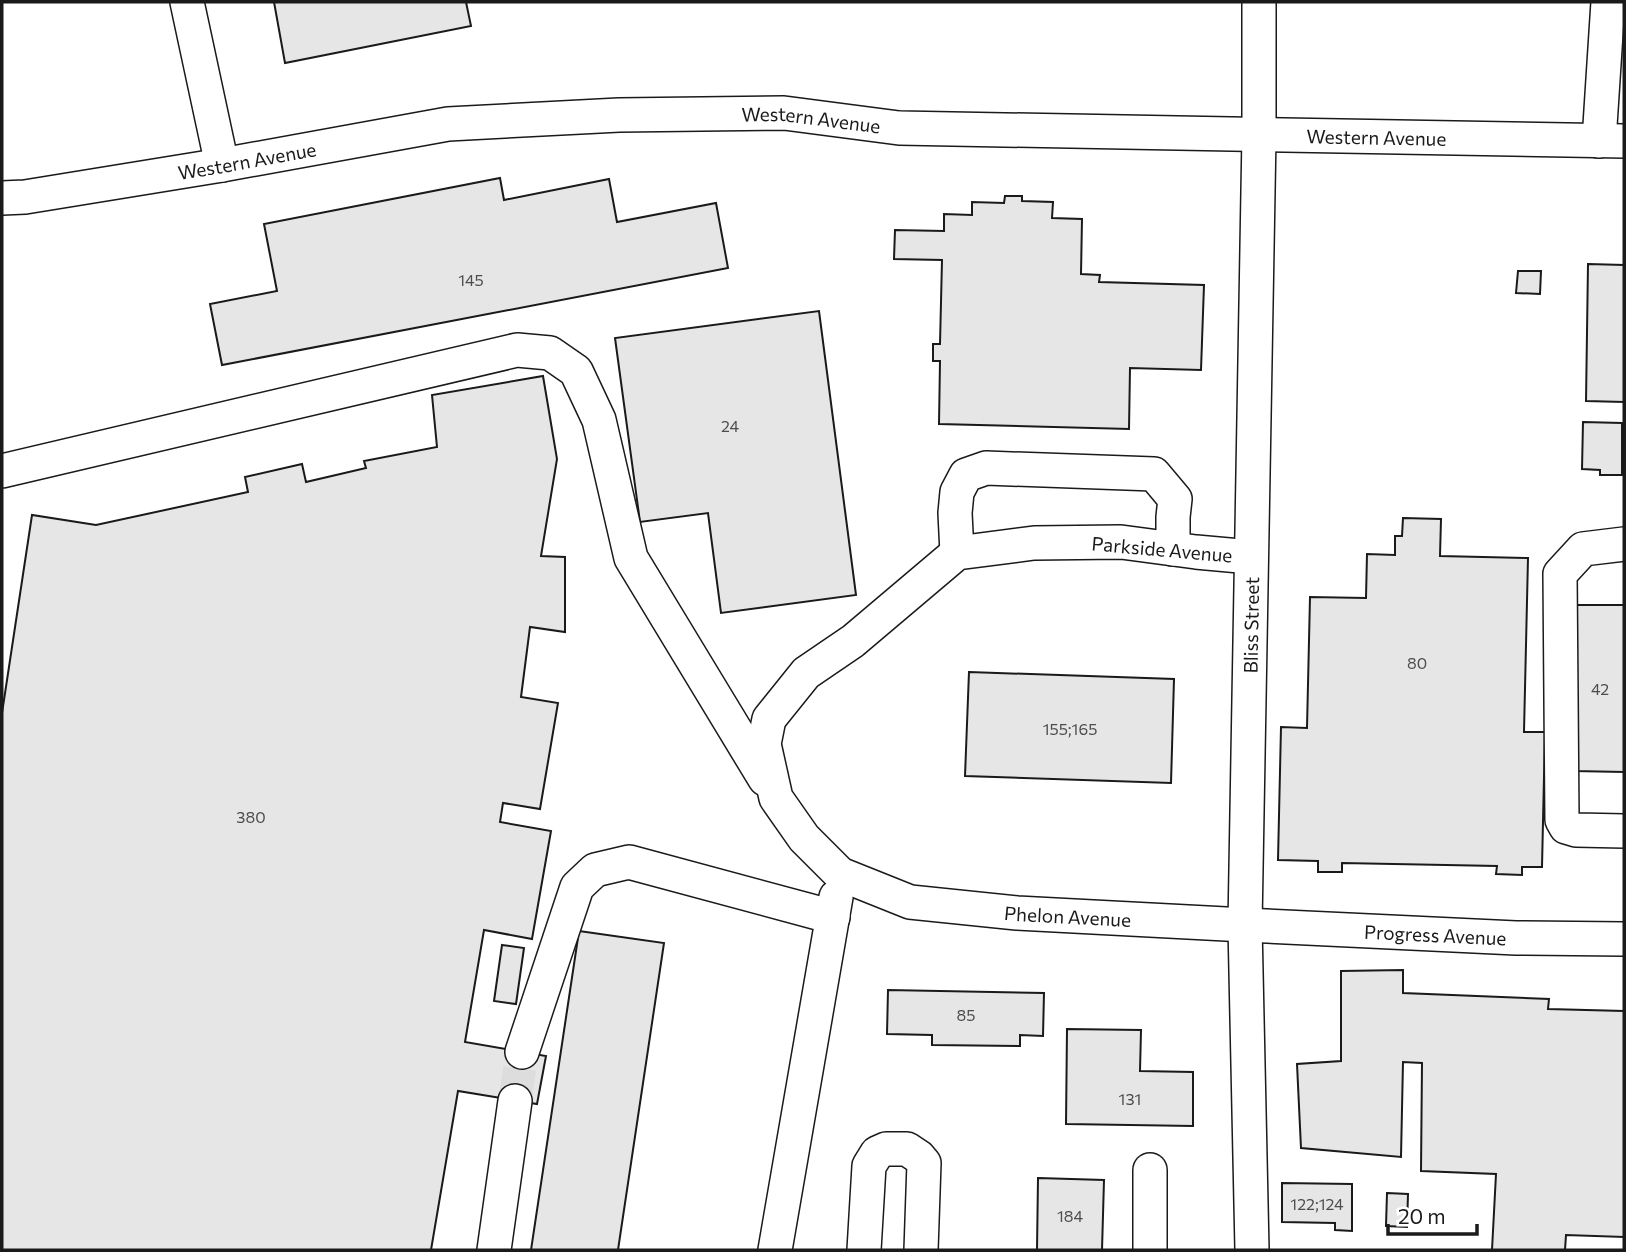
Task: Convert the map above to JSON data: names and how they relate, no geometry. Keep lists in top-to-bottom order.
{
  "streets": {
    "street": [
      "Western Avenue",
      "Parkside Avenue",
      "Bliss Street",
      "Phelon Avenue",
      "Progress Avenue"
    ]
  },
  "crossings": [
    ["Western Avenue", "Bliss Street"],
    ["Parkside Avenue", "Bliss Street"],
    ["Bliss Street", "Phelon Avenue"],
    ["Bliss Street", "Progress Avenue"],
    ["Phelon Avenue", "Progress Avenue"]
  ],
  "house_numbers": [
    "145",
    "24",
    "80",
    "42",
    "155;165",
    "380",
    "85",
    "131",
    "122;124",
    "184"
  ],
  "scale_bar": "20 m"
}
